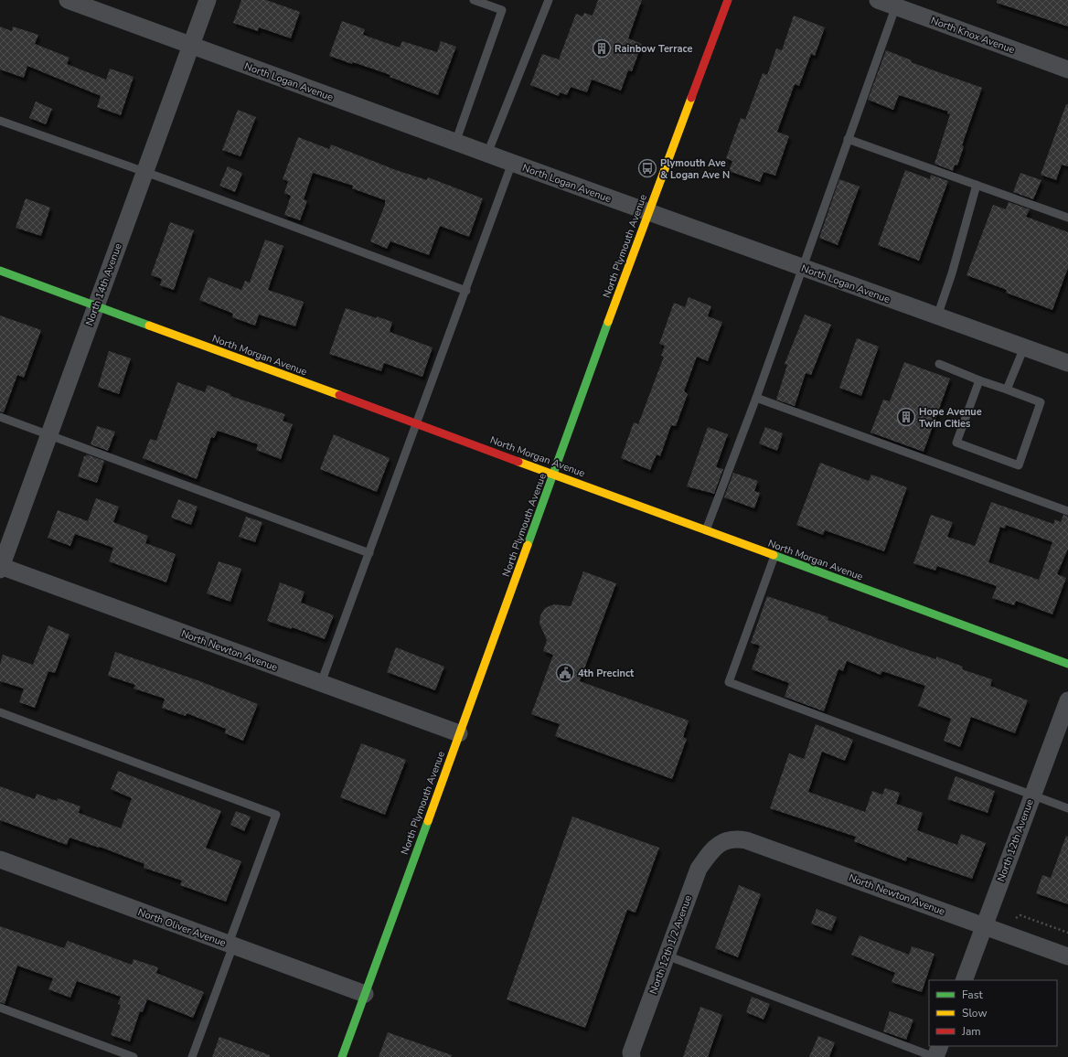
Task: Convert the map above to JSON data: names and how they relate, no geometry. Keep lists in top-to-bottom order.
{
  "streets": {
    "street": [
      "North Knox Avenue",
      "North Logan Avenue",
      "North Plymouth Avenue",
      "North 14th Avenue",
      "North Morgan Avenue",
      "North Newton Avenue",
      "North 12th Avenue",
      "North Oliver Avenue",
      "North 12th 1/2 Avenue"
    ]
  },
  "crossings": [
    ["North Logan Avenue", "North Plymouth Avenue"],
    ["North Logan Avenue", "North 14th Avenue"],
    ["North Plymouth Avenue", "North Morgan Avenue"],
    ["North Plymouth Avenue", "North Newton Avenue"],
    ["North Plymouth Avenue", "North Oliver Avenue"],
    ["North 14th Avenue", "North Morgan Avenue"],
    ["North 14th Avenue", "North Newton Avenue"],
    ["North Newton Avenue", "North 12th Avenue"],
    ["North Newton Avenue", "North 12th 1/2 Avenue"]
  ],
  "places": {
    "building": ["Rainbow Terrace", "Hope Avenue Twin Cities"],
    "bus stop": ["Plymouth Ave & Logan Ave N"],
    "public building": ["4th Precinct"]
  },
  "legend": ["Fast", "Slow", "Jam"]
}
